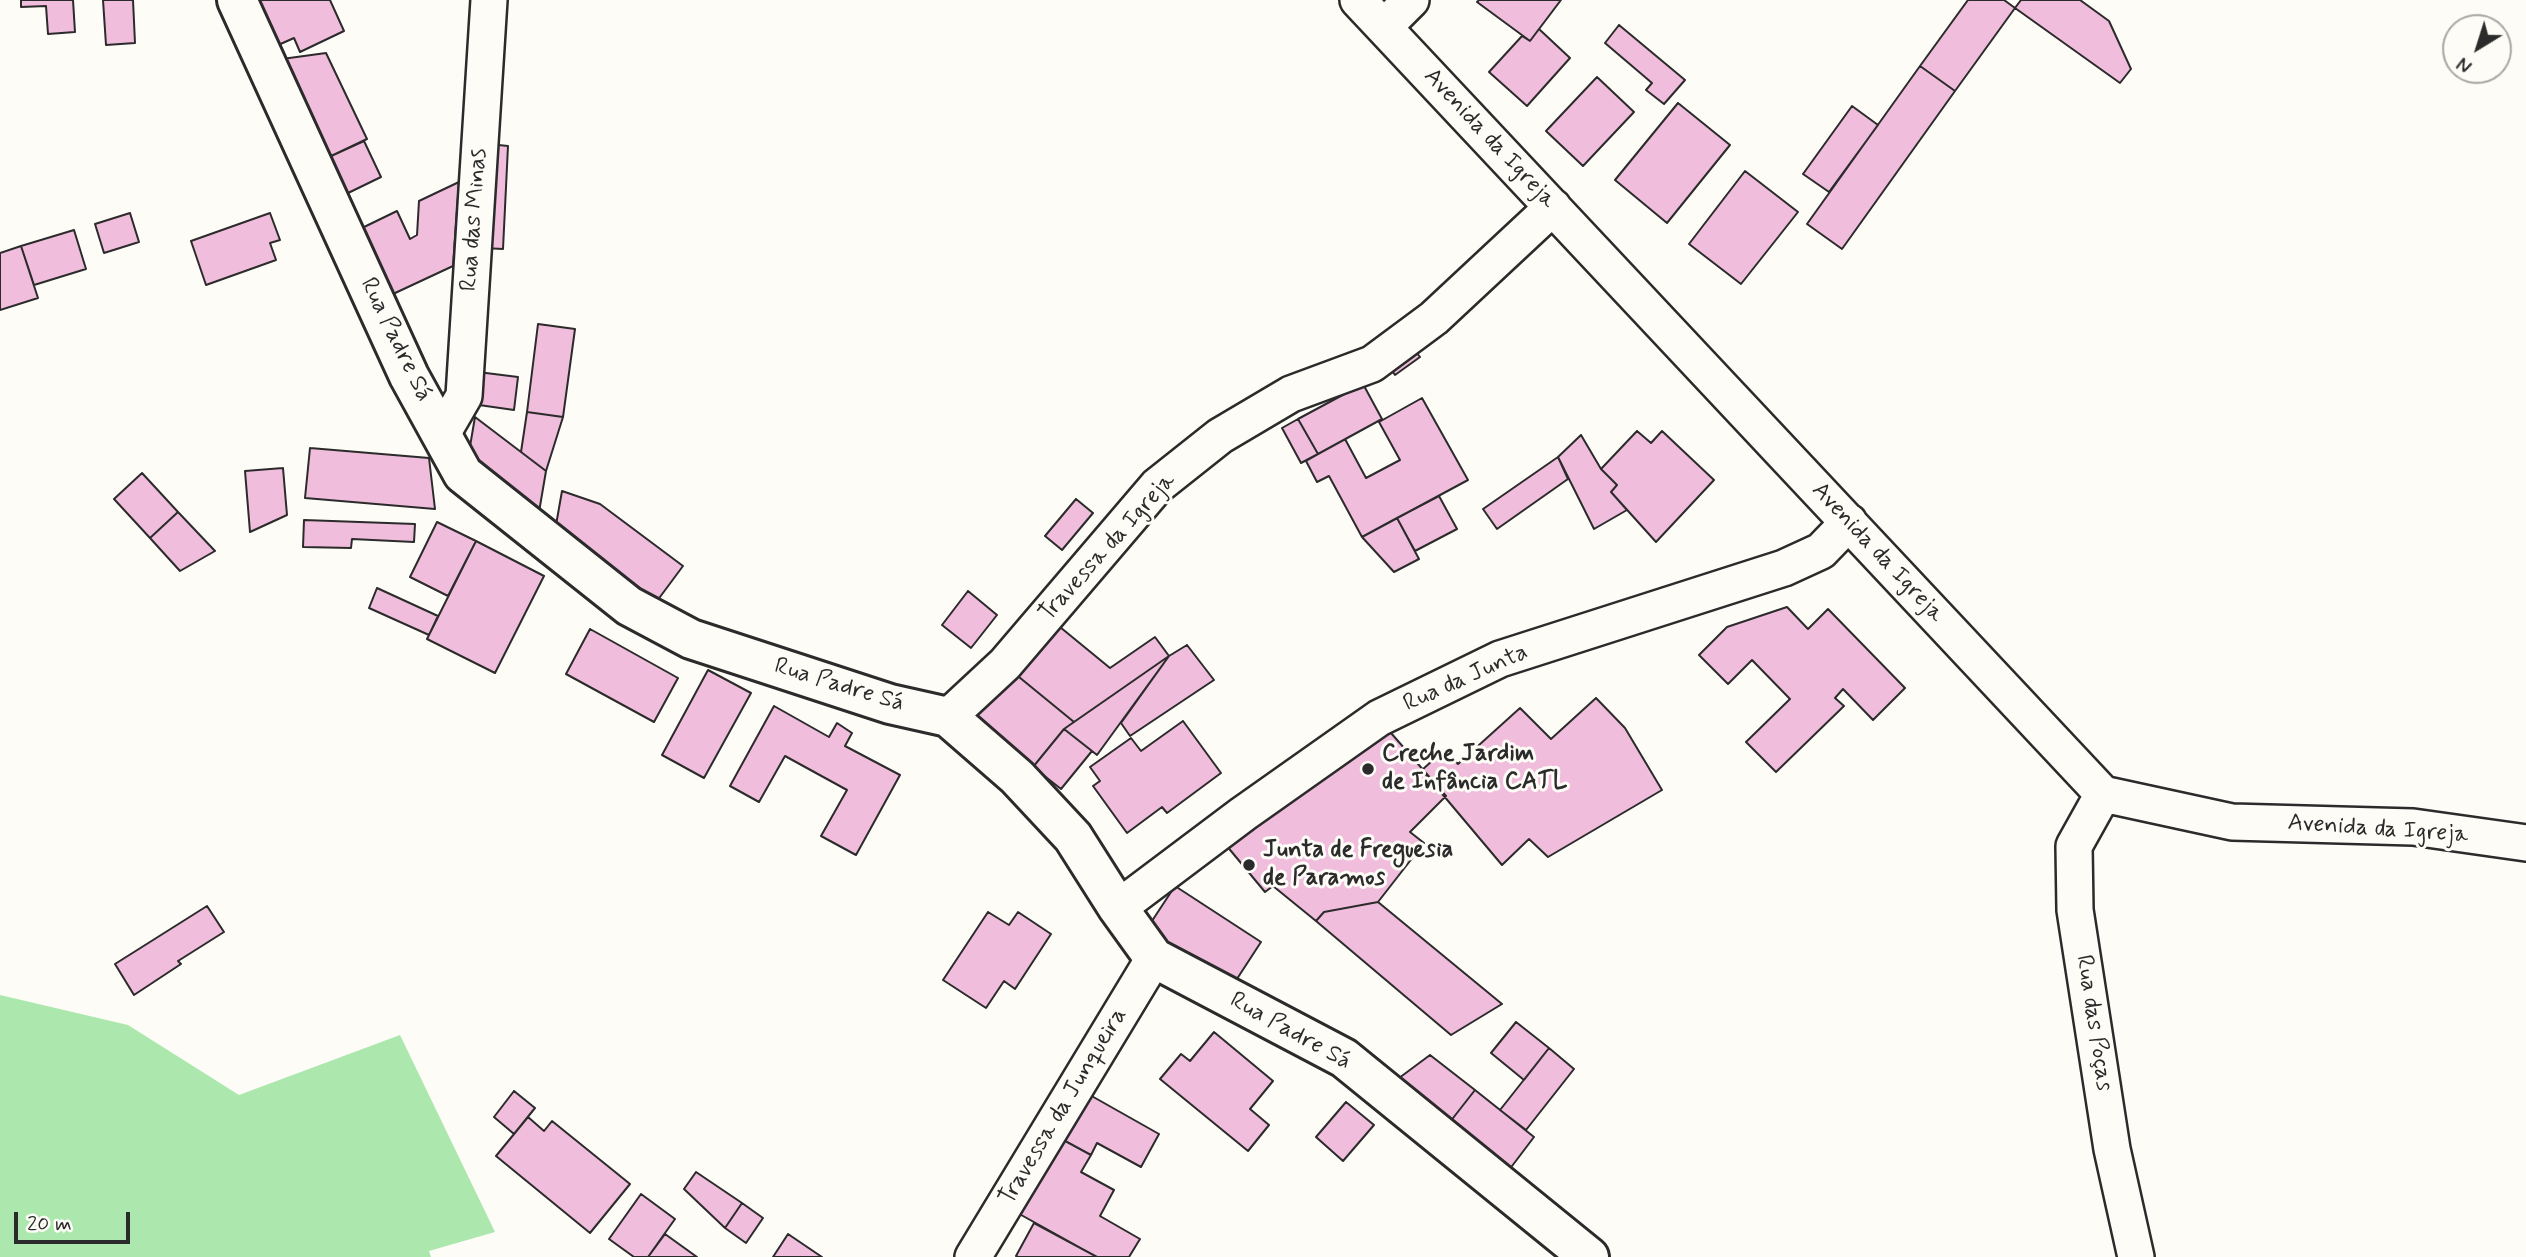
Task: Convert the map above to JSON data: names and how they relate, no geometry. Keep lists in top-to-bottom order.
{
  "streets": {
    "street": [
      "Avenida da Igreja",
      "Rua das Minas",
      "Rua Padre Sá",
      "Travessa da Igreja",
      "Rua da Junta",
      "Rua das Poças",
      "Travessa da Junqueira"
    ]
  },
  "crossings": [
    ["Avenida da Igreja", "Travessa da Igreja"],
    ["Avenida da Igreja", "Rua da Junta"],
    ["Avenida da Igreja", "Rua das Poças"],
    ["Rua das Minas", "Rua Padre Sá"],
    ["Rua Padre Sá", "Travessa da Igreja"],
    ["Rua Padre Sá", "Rua da Junta"],
    ["Rua Padre Sá", "Travessa da Junqueira"]
  ],
  "places": ["Creche Jardim de Infância CATL", "Junta de Freguesia de Paramos"],
  "scale_bar": "20 m",
  "north": "bottom left"
}
